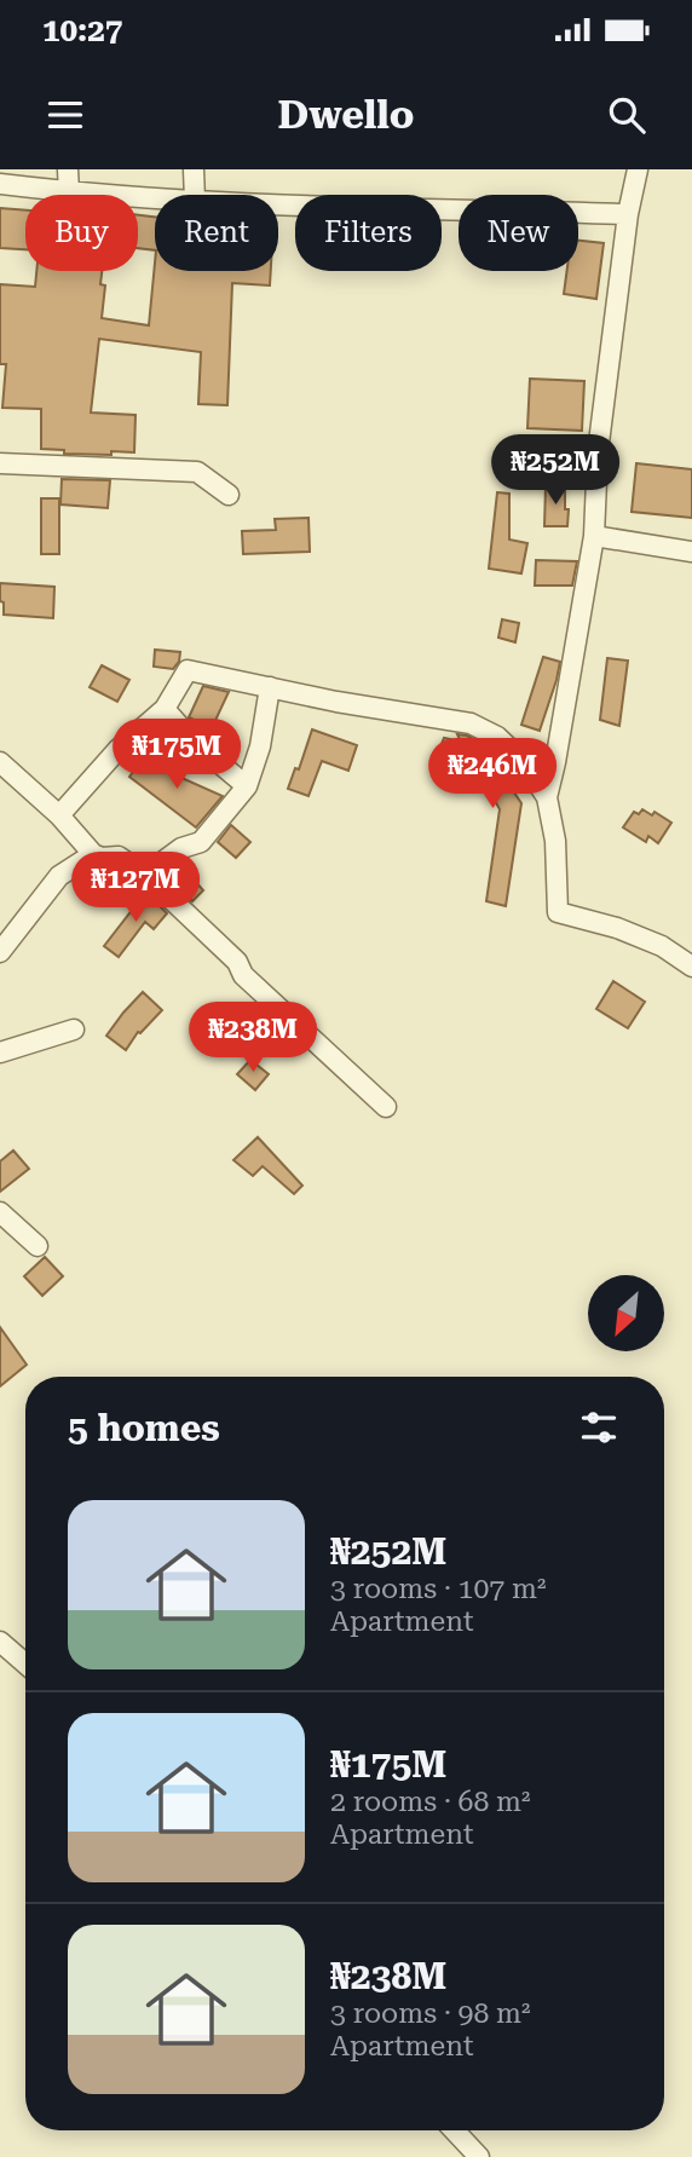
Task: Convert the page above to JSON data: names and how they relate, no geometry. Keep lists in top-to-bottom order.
{
  "north": "bottom left",
  "page": {
    "status": "10:27",
    "header": "Dwello",
    "chip": [
      "Buy",
      "Rent",
      "Filters",
      "New"
    ],
    "price": [
      "₦252M",
      "₦175M",
      "₦246M",
      "₦127M",
      "₦238M"
    ],
    "heading": "5 homes",
    "list": [
      {
        "name": "₦252M",
        "note": "3 rooms · 107 m² · Apartment"
      },
      {
        "name": "₦175M",
        "note": "2 rooms · 68 m² · Apartment"
      },
      {
        "name": "₦238M",
        "note": "3 rooms · 98 m² · Apartment"
      }
    ]
  }
}
